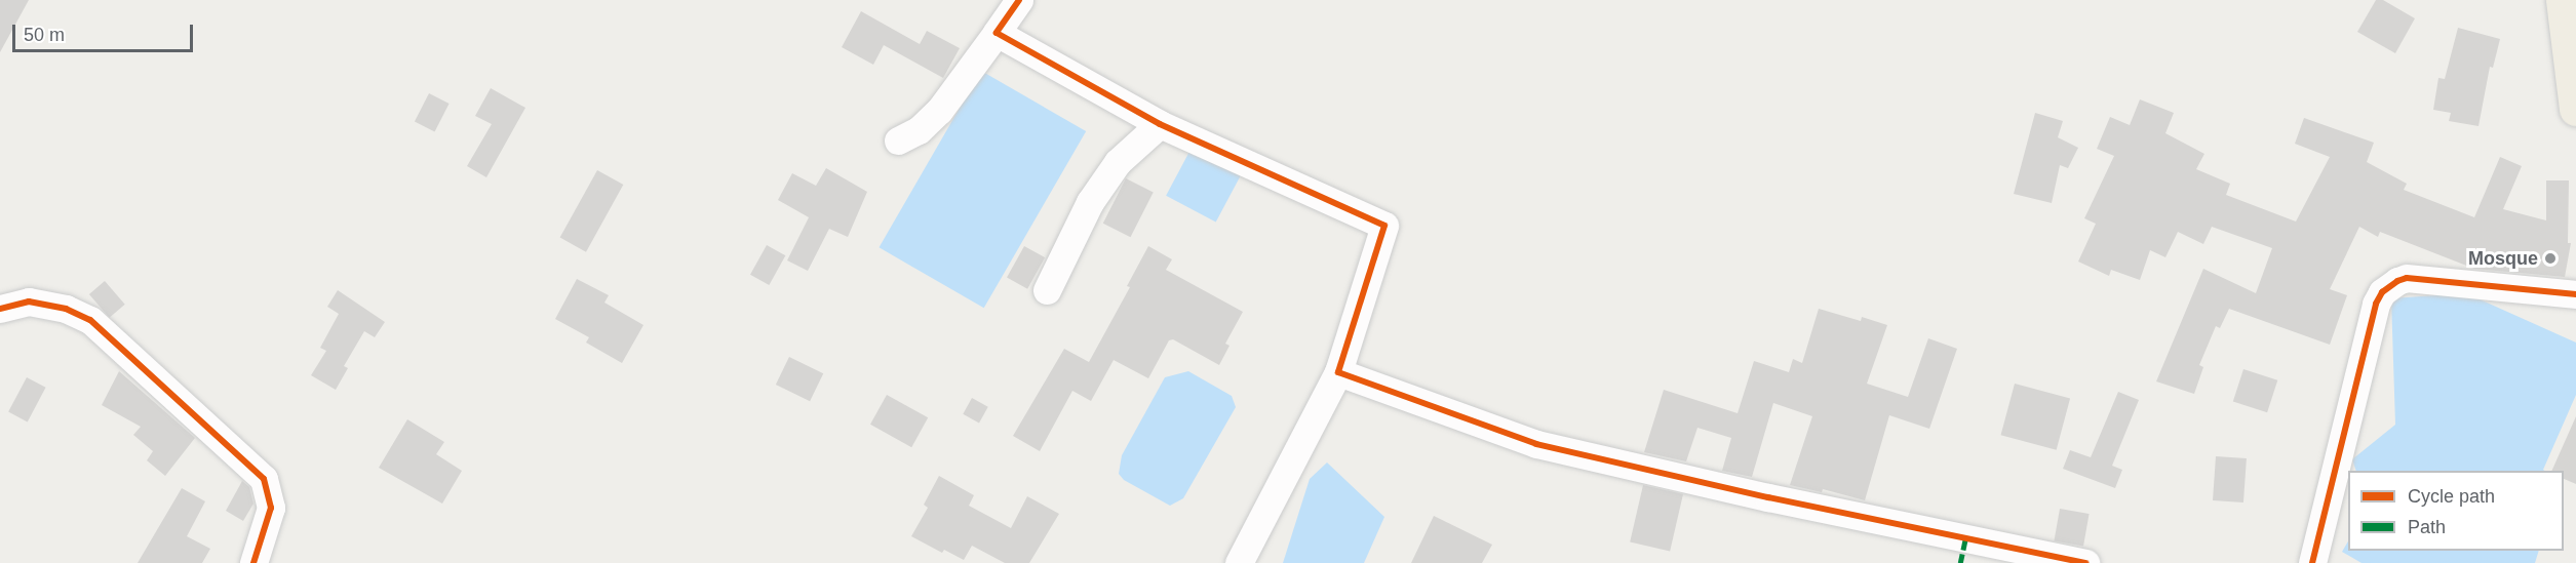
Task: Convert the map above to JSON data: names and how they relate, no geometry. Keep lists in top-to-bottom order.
{
  "places": ["Mosque"],
  "legend": ["Cycle path", "Path"],
  "scale_bar": "50 m"
}
